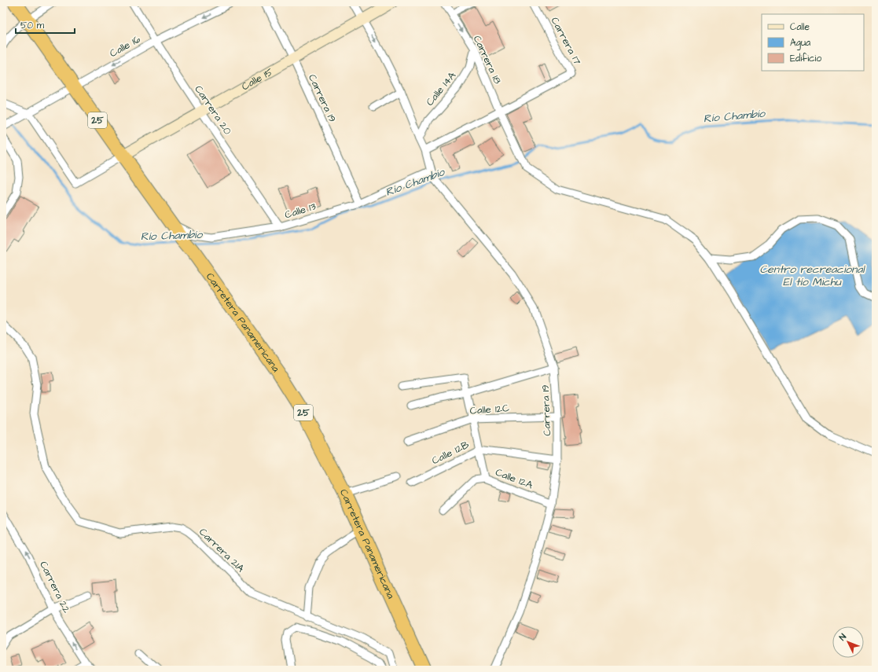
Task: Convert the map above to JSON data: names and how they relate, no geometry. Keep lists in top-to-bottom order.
{
  "streets": {
    "highway": ["25", "Carretera Panamericana"],
    "main road": ["Calle 15"],
    "street": [
      "Carrera 17",
      "Calle 16",
      "Carrera 18",
      "Calle 14A",
      "Carrera 19",
      "Carrera 20",
      "Calle 13",
      "Calle 12C",
      "Calle 12B",
      "Calle 12A",
      "Carrera 21A",
      "Carrera 22"
    ]
  },
  "crossings": [
    ["Carrera 17", "Carrera 18"],
    ["Calle 16", "Carrera 20"],
    ["Calle 16", "Carretera Panamericana"],
    ["Carrera 18", "Calle 14A"],
    ["Calle 15", "Carrera 19"],
    ["Calle 15", "Carrera 20"],
    ["Calle 15", "Carretera Panamericana"],
    ["Carrera 19", "Calle 13"],
    ["Carrera 19", "Calle 12C"],
    ["Carrera 19", "Calle 12B"],
    ["Carrera 19", "Calle 12A"],
    ["Carrera 20", "Calle 13"],
    ["Calle 13", "Carretera Panamericana"]
  ],
  "one_way": ["Calle 16", "Carrera 22"],
  "water": ["Río Chambío", "Centro recreacional El tío Michu"],
  "legend": ["Calle", "Agua", "Edificio"],
  "scale_bar": "50 m",
  "north": "top left"
}
